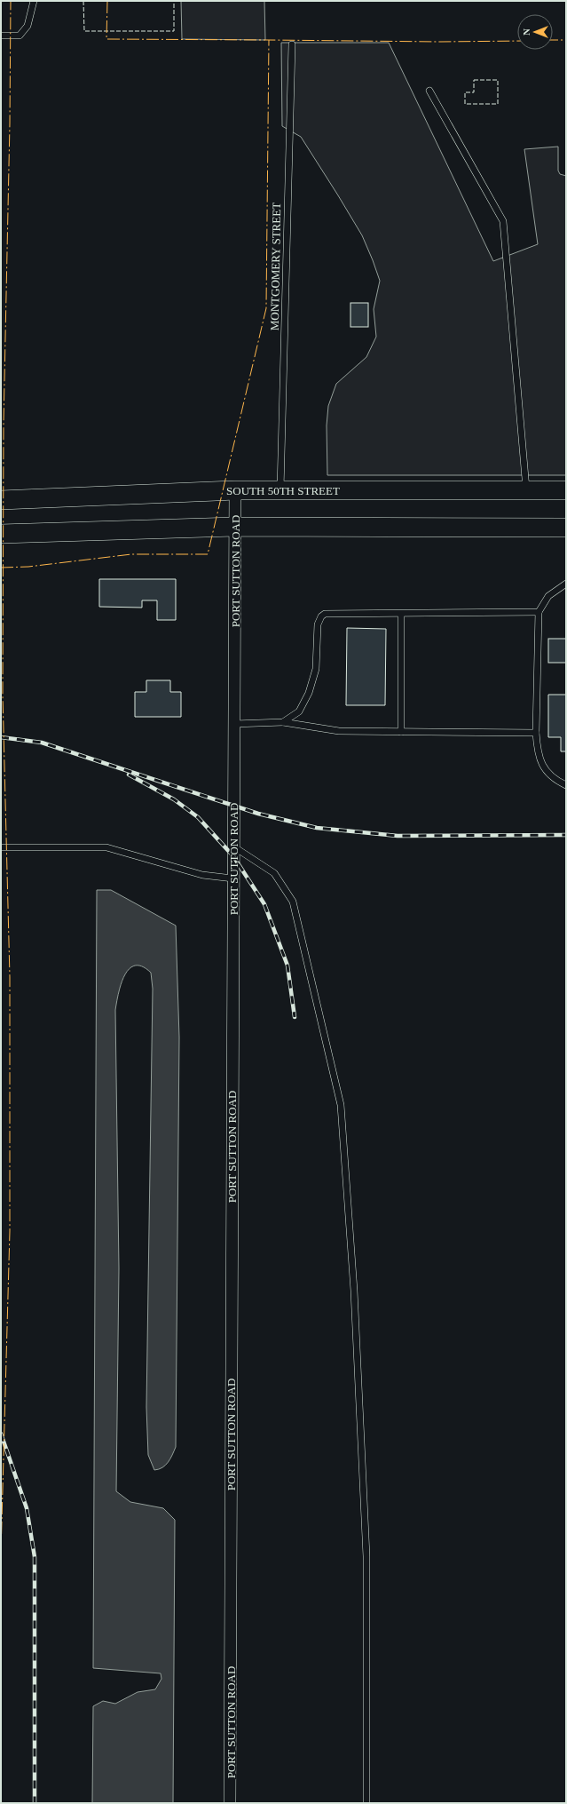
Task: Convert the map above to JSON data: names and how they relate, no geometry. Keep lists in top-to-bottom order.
{
  "streets": {
    "main road": ["SOUTH 50TH STREET"],
    "street": ["PORT SUTTON ROAD"],
    "lane": ["MONTGOMERY STREET"]
  },
  "crossings": [
    ["MONTGOMERY STREET", "SOUTH 50TH STREET"],
    ["SOUTH 50TH STREET", "PORT SUTTON ROAD"]
  ],
  "north": "left"
}
